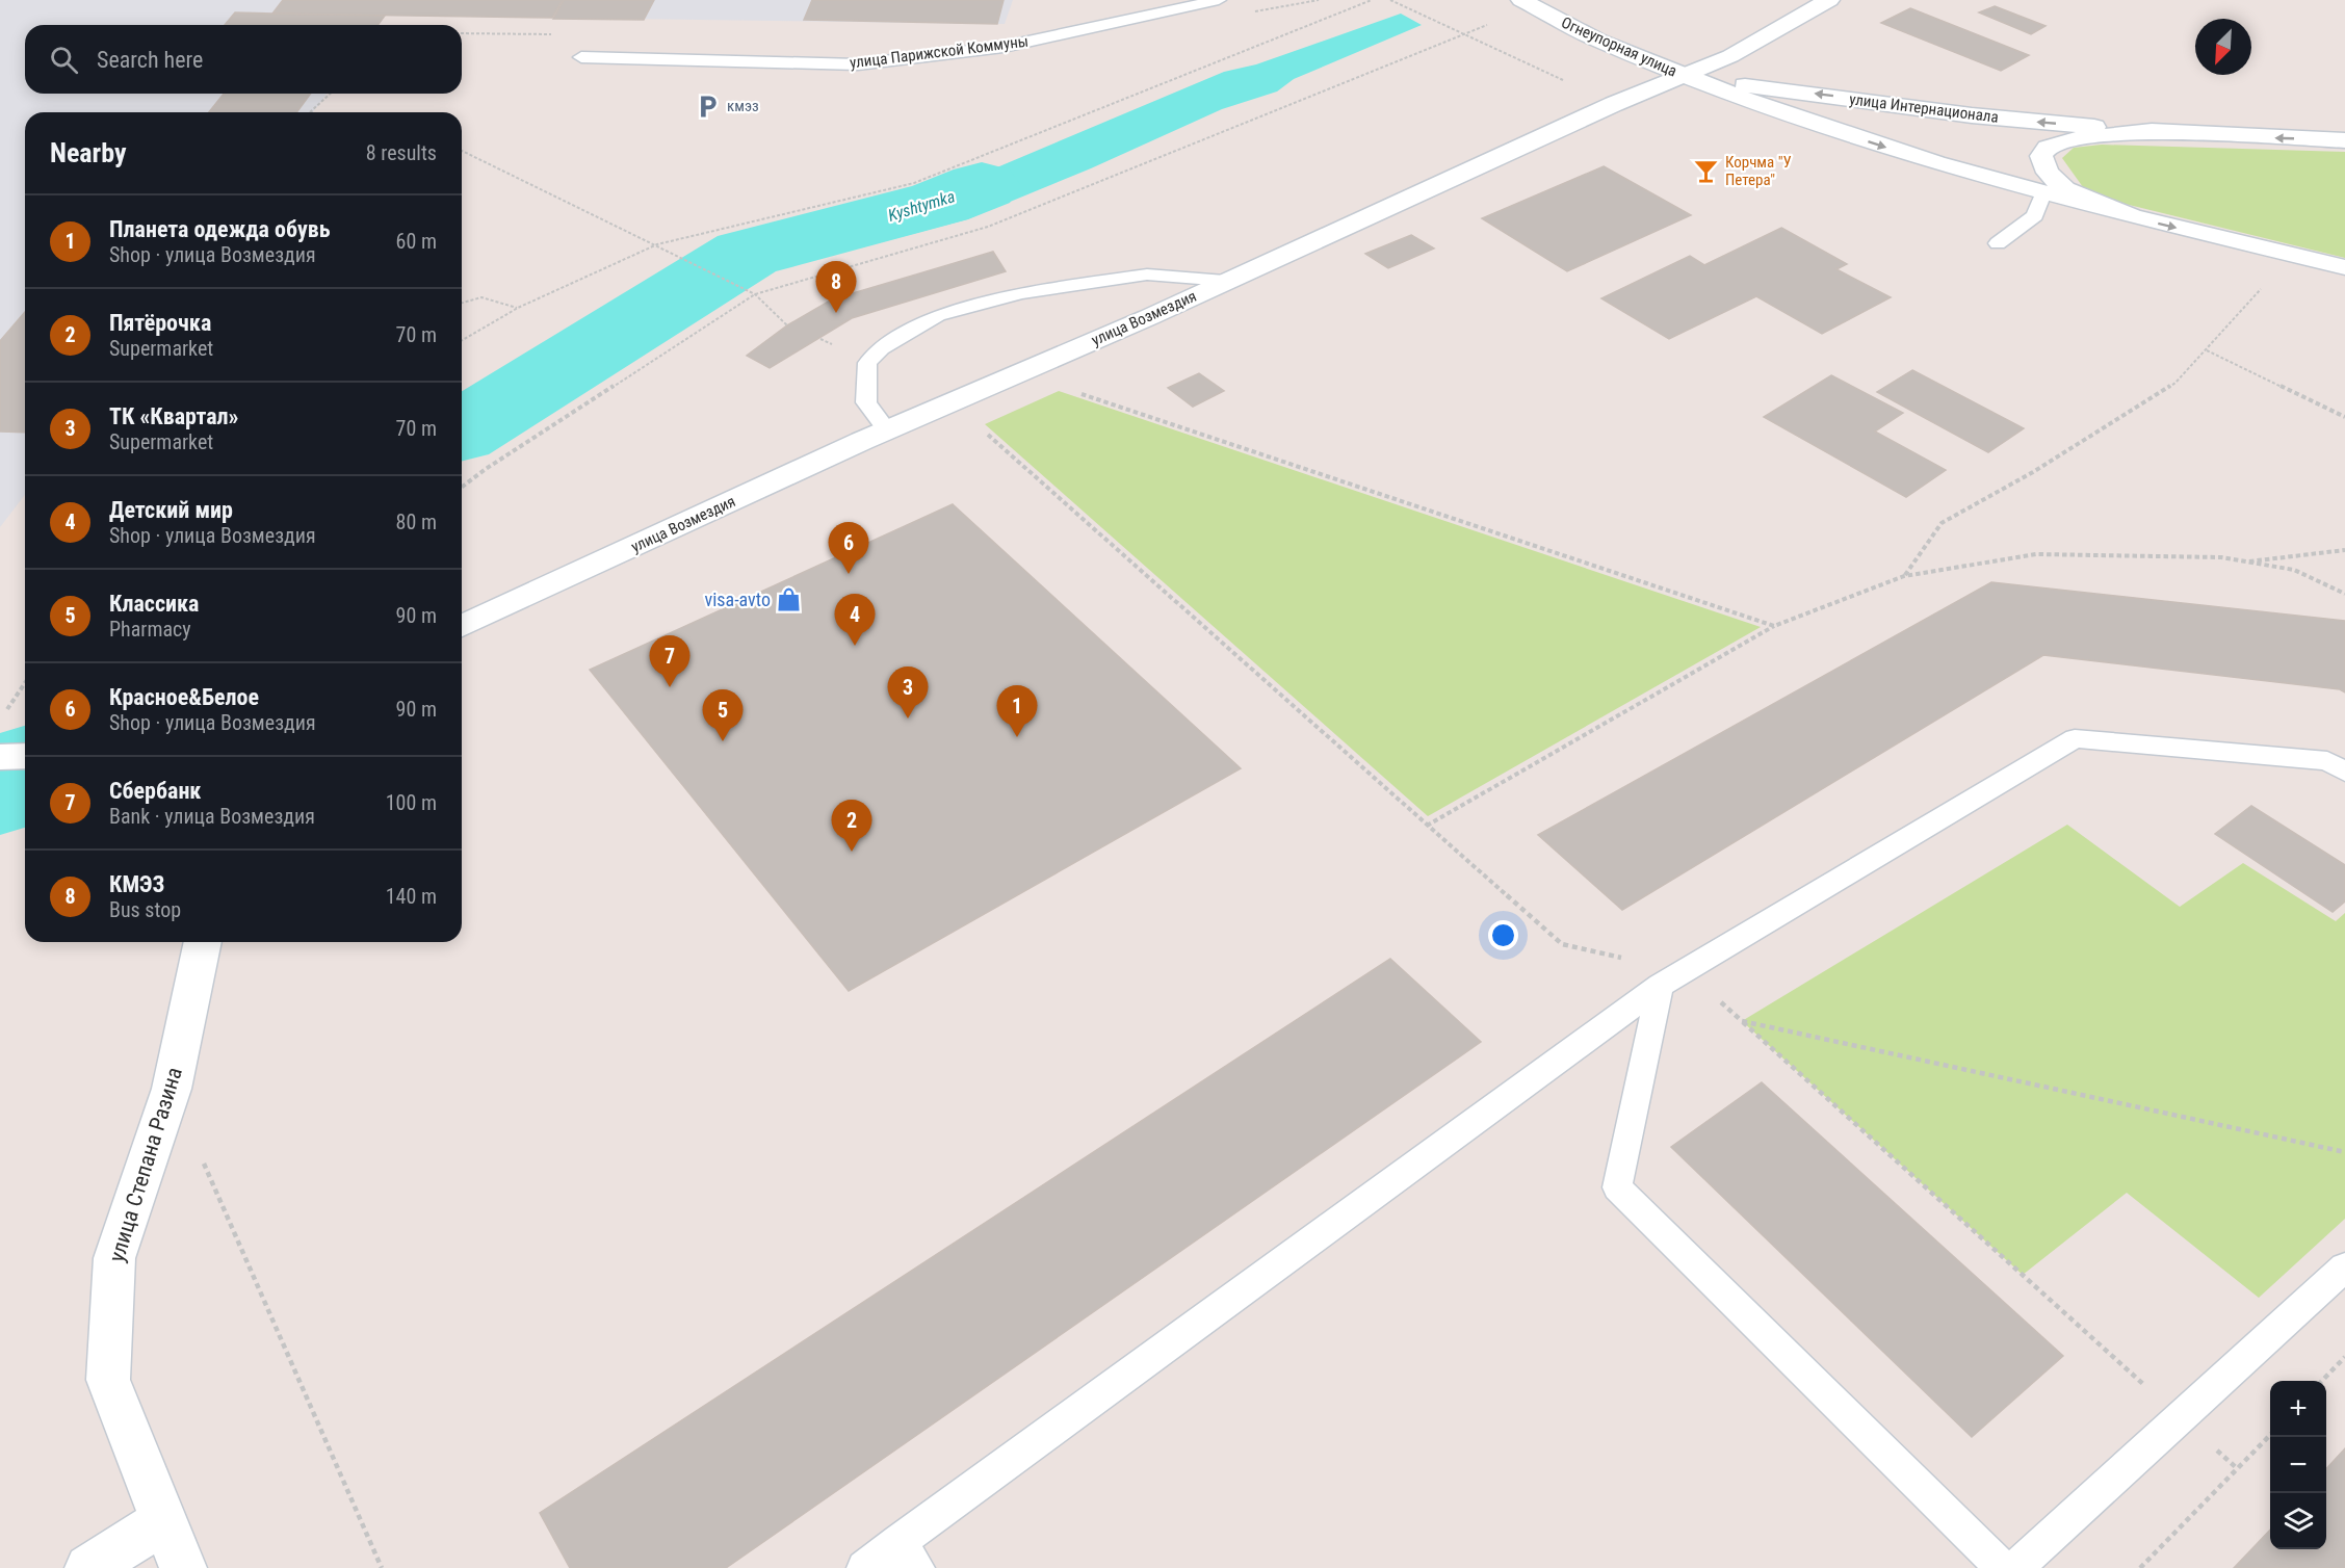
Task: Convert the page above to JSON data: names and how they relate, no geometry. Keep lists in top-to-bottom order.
{
  "streets": {
    "street": [
      "Огнеупорная улица",
      "улица Интернационала",
      "улица Возмездия",
      "улица Степана Разина"
    ],
    "lane": ["улица Парижской Коммуны"]
  },
  "crossings": [
    ["Огнеупорная улица", "улица Интернационала"],
    ["Огнеупорная улица", "улица Возмездия"],
    ["улица Интернационала", "улица Возмездия"]
  ],
  "water": ["Kyshtymka"],
  "places": {
    "parking": ["кмэз"],
    "bar": ["Корчма \"У Петера\""],
    "shop": ["visa-avto"]
  },
  "north": "bottom left",
  "page": {
    "search": "Search here",
    "heading": ["Nearby", "8 results"],
    "list": [
      {
        "mark": "1",
        "name": "Планета одежда обувь",
        "note": "Shop · улица Возмездия",
        "value": "60 m"
      },
      {
        "mark": "2",
        "name": "Пятёрочка",
        "note": "Supermarket",
        "value": "70 m"
      },
      {
        "mark": "3",
        "name": "ТК «Квартал»",
        "note": "Supermarket",
        "value": "70 m"
      },
      {
        "mark": "4",
        "name": "Детский мир",
        "note": "Shop · улица Возмездия",
        "value": "80 m"
      },
      {
        "mark": "5",
        "name": "Классика",
        "note": "Pharmacy",
        "value": "90 m"
      },
      {
        "mark": "6",
        "name": "Красное&Белое",
        "note": "Shop · улица Возмездия",
        "value": "90 m"
      },
      {
        "mark": "7",
        "name": "Сбербанк",
        "note": "Bank · улица Возмездия",
        "value": "100 m"
      },
      {
        "mark": "8",
        "name": "КМЭЗ",
        "note": "Bus stop",
        "value": "140 m"
      }
    ],
    "pins": [
      "8",
      "6",
      "4",
      "7",
      "3",
      "1",
      "5",
      "2"
    ],
    "map_buttons": ["+", "−"]
  }
}
